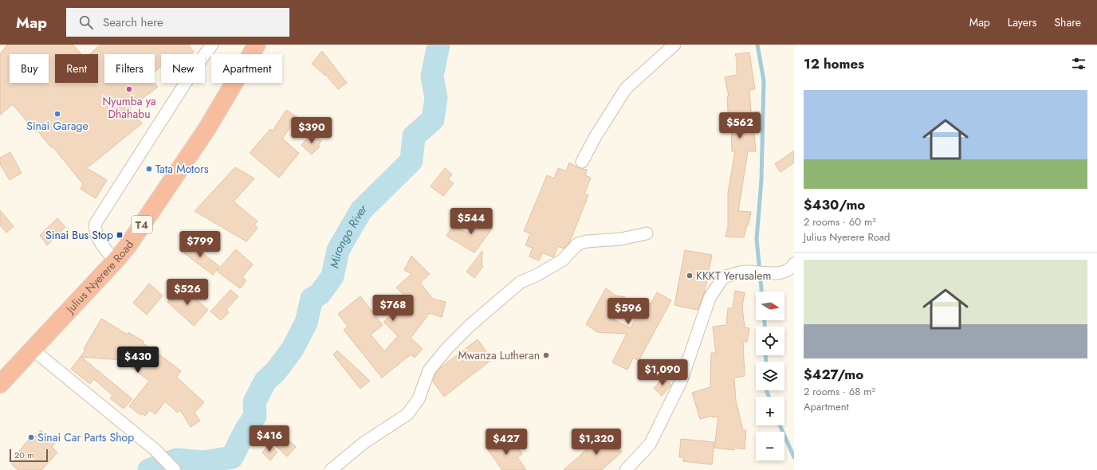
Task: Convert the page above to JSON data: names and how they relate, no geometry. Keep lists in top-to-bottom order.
{
  "streets": {
    "highway": ["T4", "Julius Nyerere Road"]
  },
  "water": ["Mirongo River"],
  "places": {
    "other": [
      "Nyumba ya Dhahabu",
      "Sinai Garage",
      "Tata Motors",
      "KKKT Yerusalem",
      "Mwanza Lutheran",
      "Sinai Car Parts Shop"
    ],
    "transit": ["Sinai Bus Stop"]
  },
  "scale_bar": "20 m",
  "north": "right",
  "page": {
    "header": "Map",
    "search": "Search here",
    "nav": ["Map", "Layers", "Share"],
    "heading": "12 homes",
    "chip": [
      "Buy",
      "Rent",
      "Filters",
      "New",
      "Apartment"
    ],
    "list": [
      {
        "name": "$430/mo",
        "note": "2 rooms · 60 m² · Julius Nyerere Road"
      },
      {
        "name": "$427/mo",
        "note": "2 rooms · 68 m² · Apartment"
      }
    ],
    "price": [
      "$562",
      "$390",
      "$544",
      "$799",
      "$526",
      "$768",
      "$596",
      "$430",
      "$1,090",
      "$416",
      "$427",
      "$1,320"
    ],
    "map_buttons": ["+", "−"],
    "scale": "20 m"
  }
}
